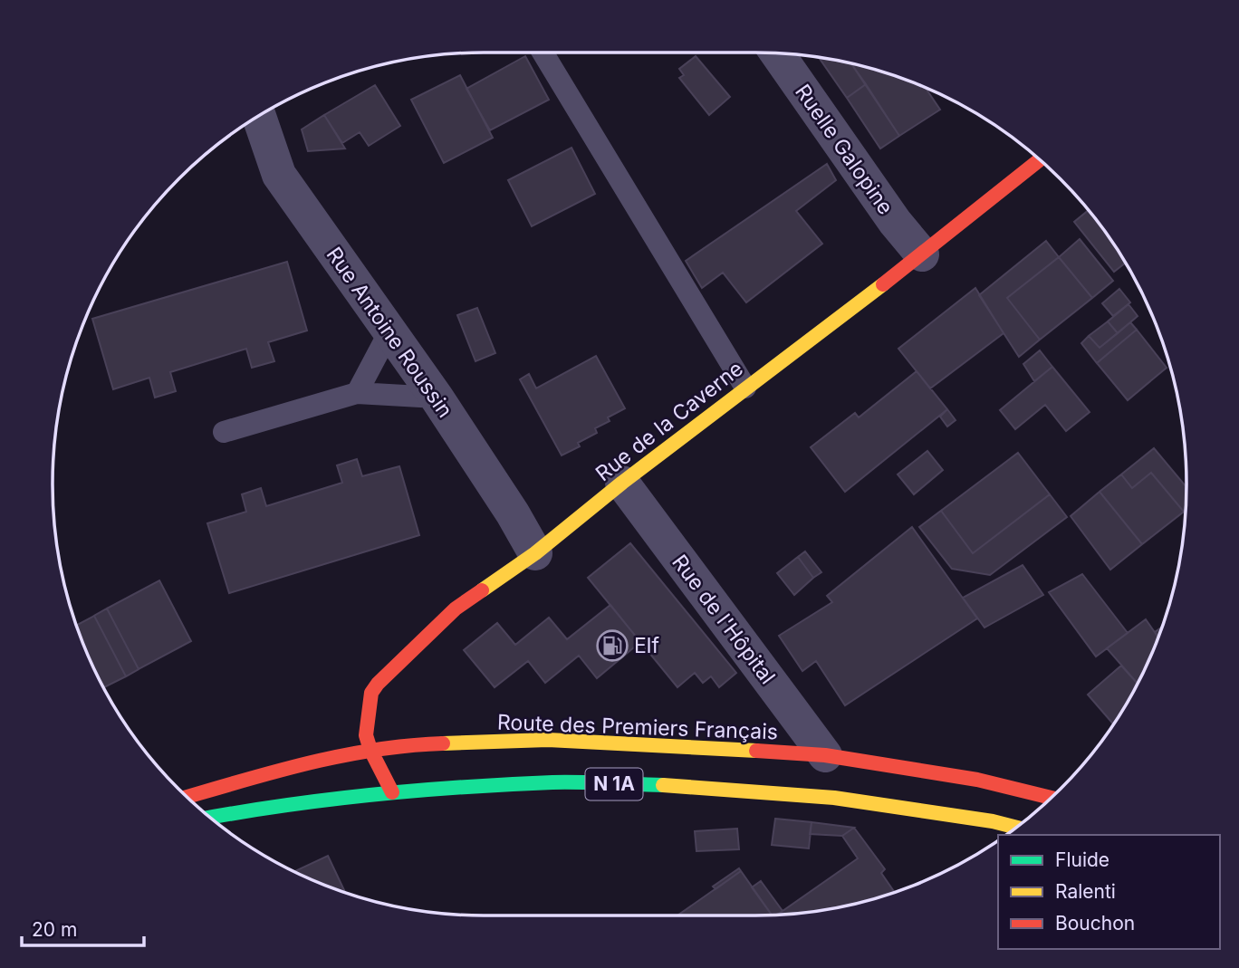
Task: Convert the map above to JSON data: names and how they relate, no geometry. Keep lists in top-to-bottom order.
{
  "streets": {
    "main road": ["Rue de la Caverne", "Route des Premiers Français", "N 1A"],
    "street": ["Ruelle Galopine", "Rue Antoine Roussin", "Rue de l'Hôpital"]
  },
  "crossings": [
    ["Ruelle Galopine", "Rue de la Caverne"],
    ["Rue Antoine Roussin", "Rue de la Caverne"],
    ["Rue de la Caverne", "Rue de l'Hôpital"],
    ["Rue de la Caverne", "Route des Premiers Français"],
    ["Rue de l'Hôpital", "Route des Premiers Français"]
  ],
  "places": {
    "fuel station": ["Elf"]
  },
  "legend": ["Fluide", "Ralenti", "Bouchon"],
  "scale_bar": "20 m"
}
